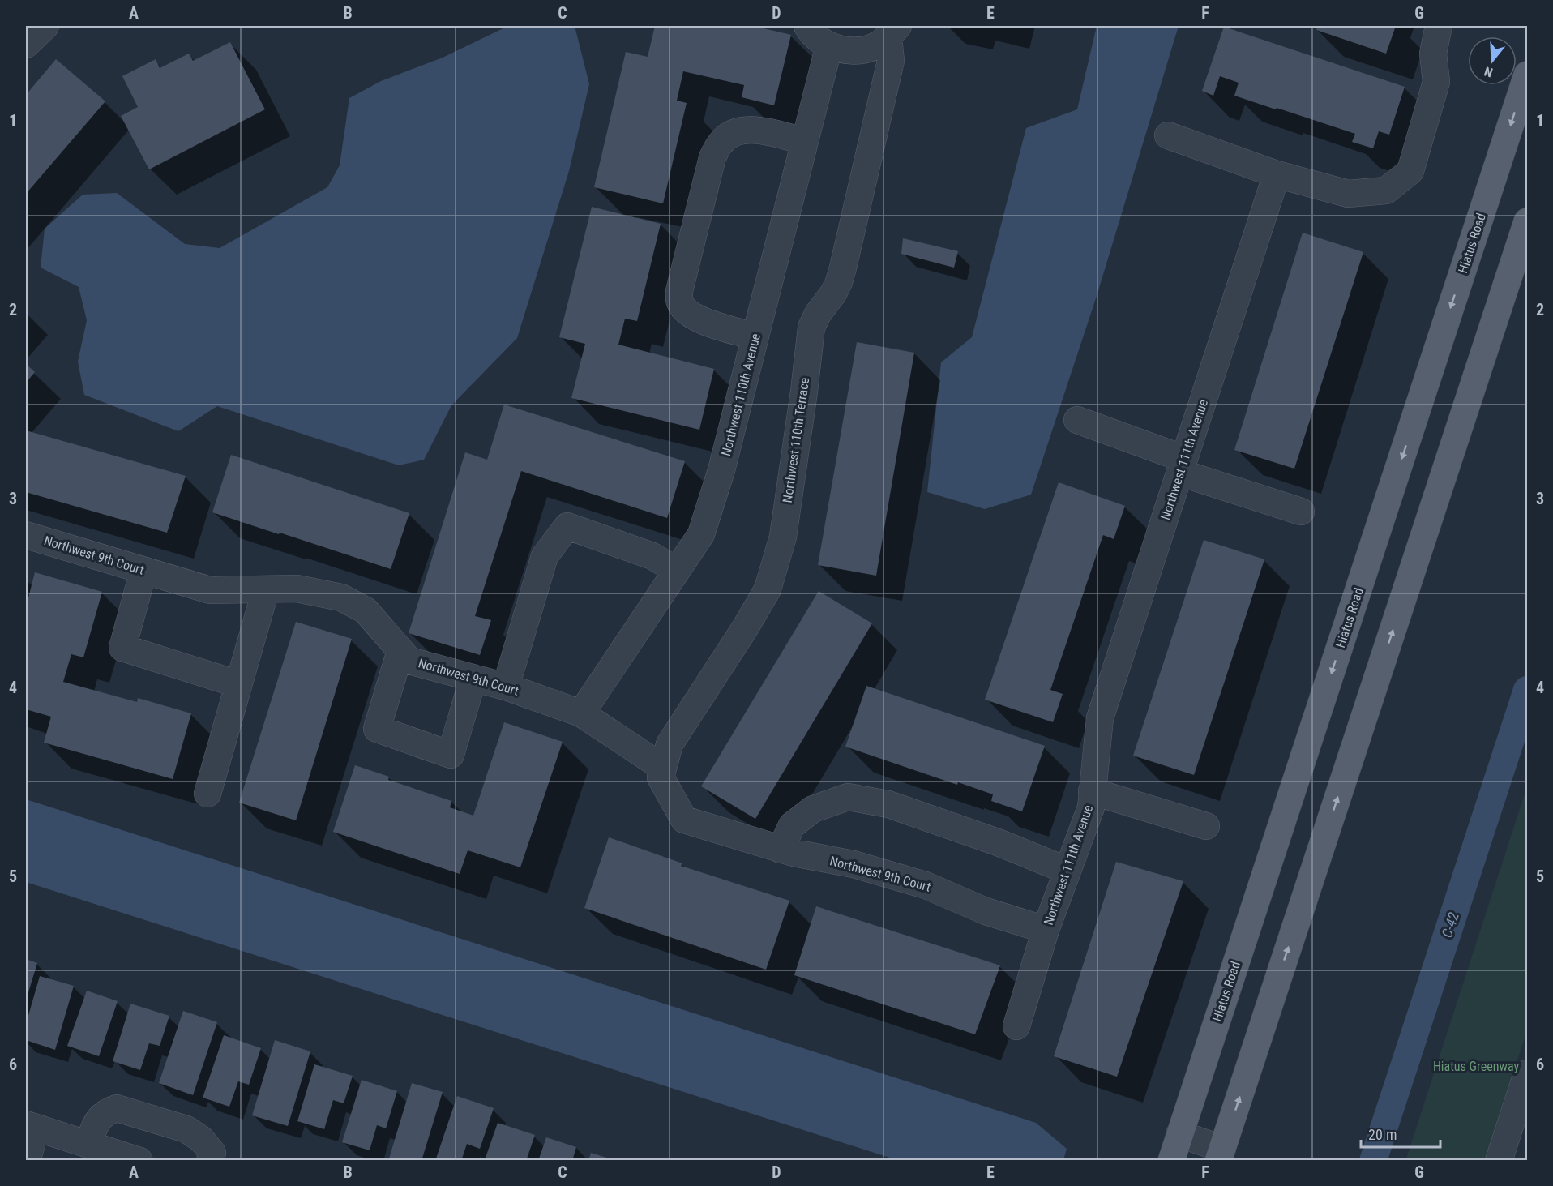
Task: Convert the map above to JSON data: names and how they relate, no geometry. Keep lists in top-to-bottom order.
{
  "streets": {
    "main road": ["Hiatus Road"],
    "street": [
      "Northwest 110th Avenue",
      "Northwest 110th Terrace",
      "Northwest 111th Avenue",
      "Northwest 9th Court"
    ]
  },
  "crossings": [
    ["Northwest 110th Avenue", "Northwest 9th Court"],
    ["Northwest 110th Terrace", "Northwest 9th Court"],
    ["Northwest 111th Avenue", "Northwest 9th Court"]
  ],
  "water": ["C-42"],
  "parks": ["Hiatus Greenway"],
  "scale_bar": "20 m",
  "north": "bottom",
  "grid": {
    "columns": [
      "A",
      "B",
      "C",
      "D",
      "E",
      "F",
      "G"
    ],
    "rows": [
      "1",
      "2",
      "3",
      "4",
      "5",
      "6"
    ]
  }
}
